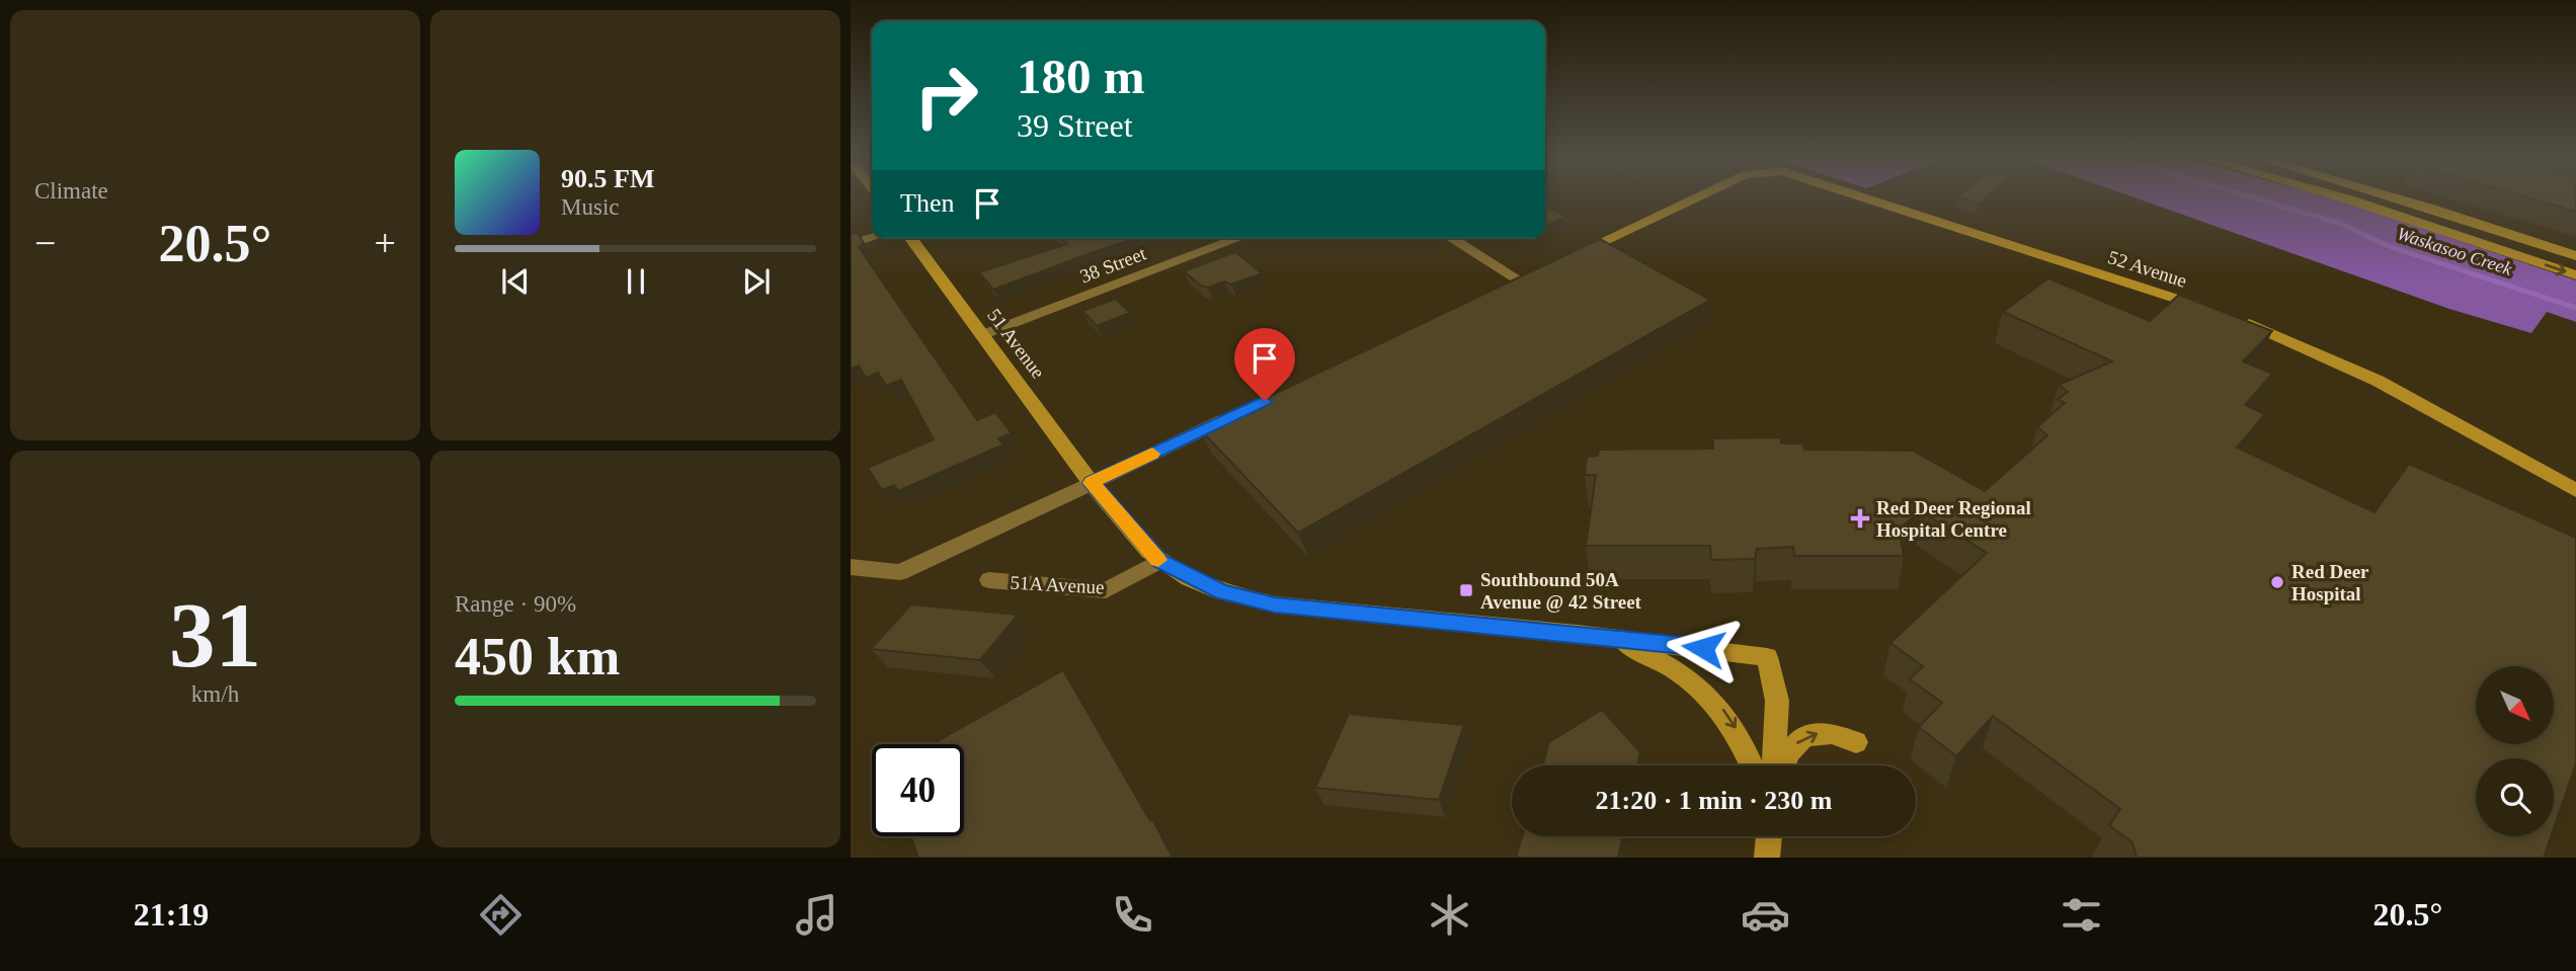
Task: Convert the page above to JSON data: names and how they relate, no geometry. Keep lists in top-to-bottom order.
{
  "streets": {
    "street": [
      "38 Street",
      "52 Avenue",
      "51 Avenue",
      "51A Avenue"
    ]
  },
  "crossings": [
    ["38 Street", "51 Avenue"],
    ["51 Avenue", "51A Avenue"]
  ],
  "water": ["Waskasoo Creek"],
  "places": {
    "health": ["Red Deer Regional Hospital Centre"],
    "other": ["Red Deer Hospital"],
    "transit": ["Southbound 50A Avenue @ 42 Street"]
  },
  "north": "bottom right",
  "page": {
    "tile": [
      "Climate",
      ["31", "km/h"],
      ["Range · 90%", "450 km"]
    ],
    "turn": ["180 m", "39 Street"],
    "song": ["90.5 FM", "Music"],
    "then": "Then",
    "heat": ["−", "20.5°", "+"],
    "limit": "40",
    "trip": "21:20 · 1 min · 230 m",
    "tabs": ["21:19", "20.5°"]
  }
}
